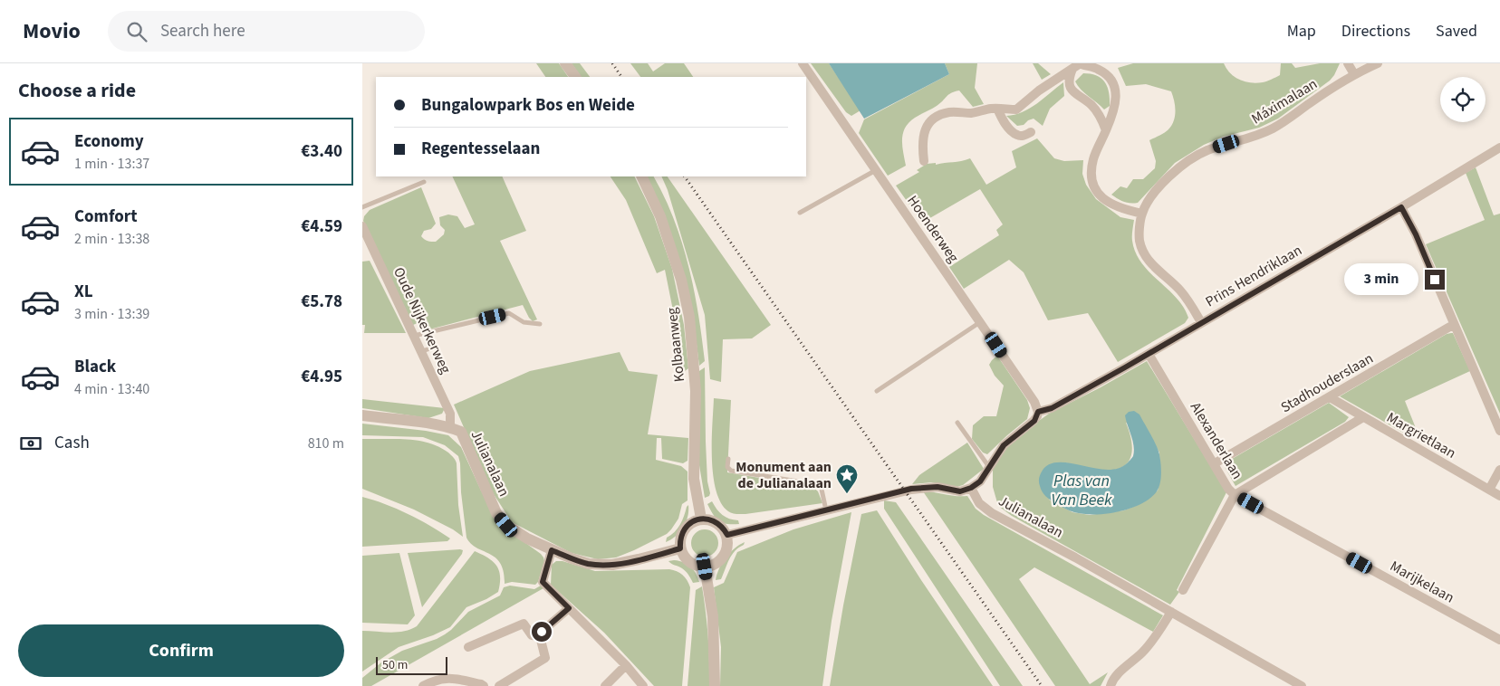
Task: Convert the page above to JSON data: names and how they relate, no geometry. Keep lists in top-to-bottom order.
{
  "streets": {
    "street": [
      "Máximalaan",
      "Hoenderweg",
      "Prins Hendriklaan",
      "Oude Nijkerkerweg",
      "Kolbaanweg",
      "Stadhouderslaan",
      "Margrietlaan",
      "Alexanderlaan",
      "Julianalaan",
      "Marijkelaan"
    ]
  },
  "crossings": [
    ["Máximalaan", "Prins Hendriklaan"],
    ["Hoenderweg", "Prins Hendriklaan"],
    ["Prins Hendriklaan", "Alexanderlaan"],
    ["Oude Nijkerkerweg", "Julianalaan"],
    ["Kolbaanweg", "Julianalaan"],
    ["Stadhouderslaan", "Margrietlaan"],
    ["Stadhouderslaan", "Alexanderlaan"],
    ["Alexanderlaan", "Marijkelaan"]
  ],
  "water": ["Plas van Van Beek"],
  "places": {
    "place": ["Monument aan de Julianalaan"]
  },
  "scale_bar": "50 m",
  "page": {
    "header": "Movio",
    "search": "Search here",
    "nav": ["Map", "Directions", "Saved"],
    "heading": "Choose a ride",
    "banner": ["Bungalowpark Bos en Weide", "Regentesselaan"],
    "list": [
      {
        "name": "Economy",
        "note": "1 min · 13:37",
        "value": "€3.40"
      },
      {
        "name": "Comfort",
        "note": "2 min · 13:38",
        "value": "€4.59"
      },
      {
        "name": "XL",
        "note": "3 min · 13:39",
        "value": "€5.78"
      },
      {
        "name": "Black",
        "note": "4 min · 13:40",
        "value": "€4.95"
      }
    ],
    "bubble": "3 min",
    "pay": ["Cash", "810 m"],
    "buttons": "Confirm",
    "scale": "50 m"
  }
}
